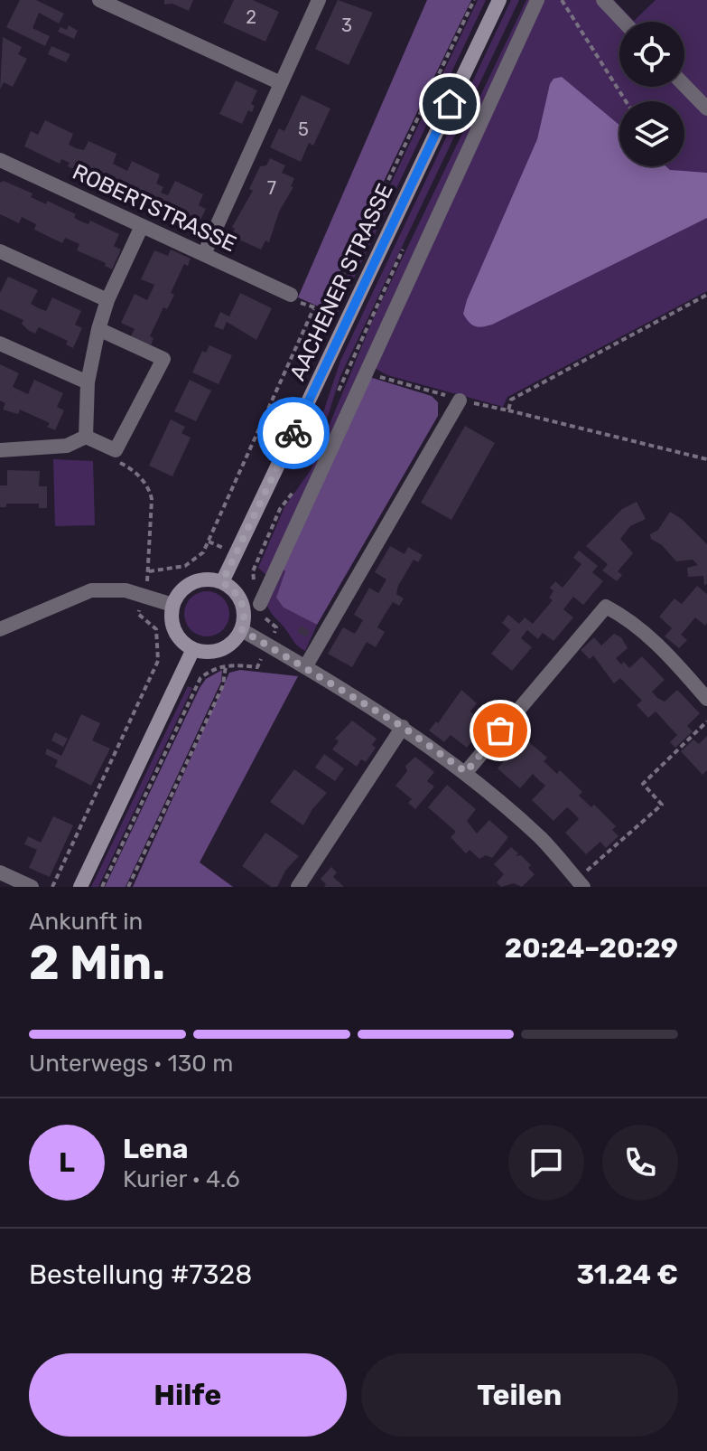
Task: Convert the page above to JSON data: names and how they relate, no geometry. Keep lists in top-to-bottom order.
{
  "streets": {
    "main road": ["AACHENER STRASSE"],
    "street": ["ROBERTSTRASSE"]
  },
  "house_numbers": [
    "2",
    "3",
    "5",
    "7"
  ],
  "page": {
    "heading": ["2 Min.", "Ankunft in", "20:24–20:29"],
    "panel": [
      "Lena",
      "Kurier · 4.6",
      "Bestellung #7328",
      "31.24 €"
    ],
    "bar": "Unterwegs · 130 m",
    "round": "L",
    "buttons": ["Hilfe", "Teilen"]
  }
}
